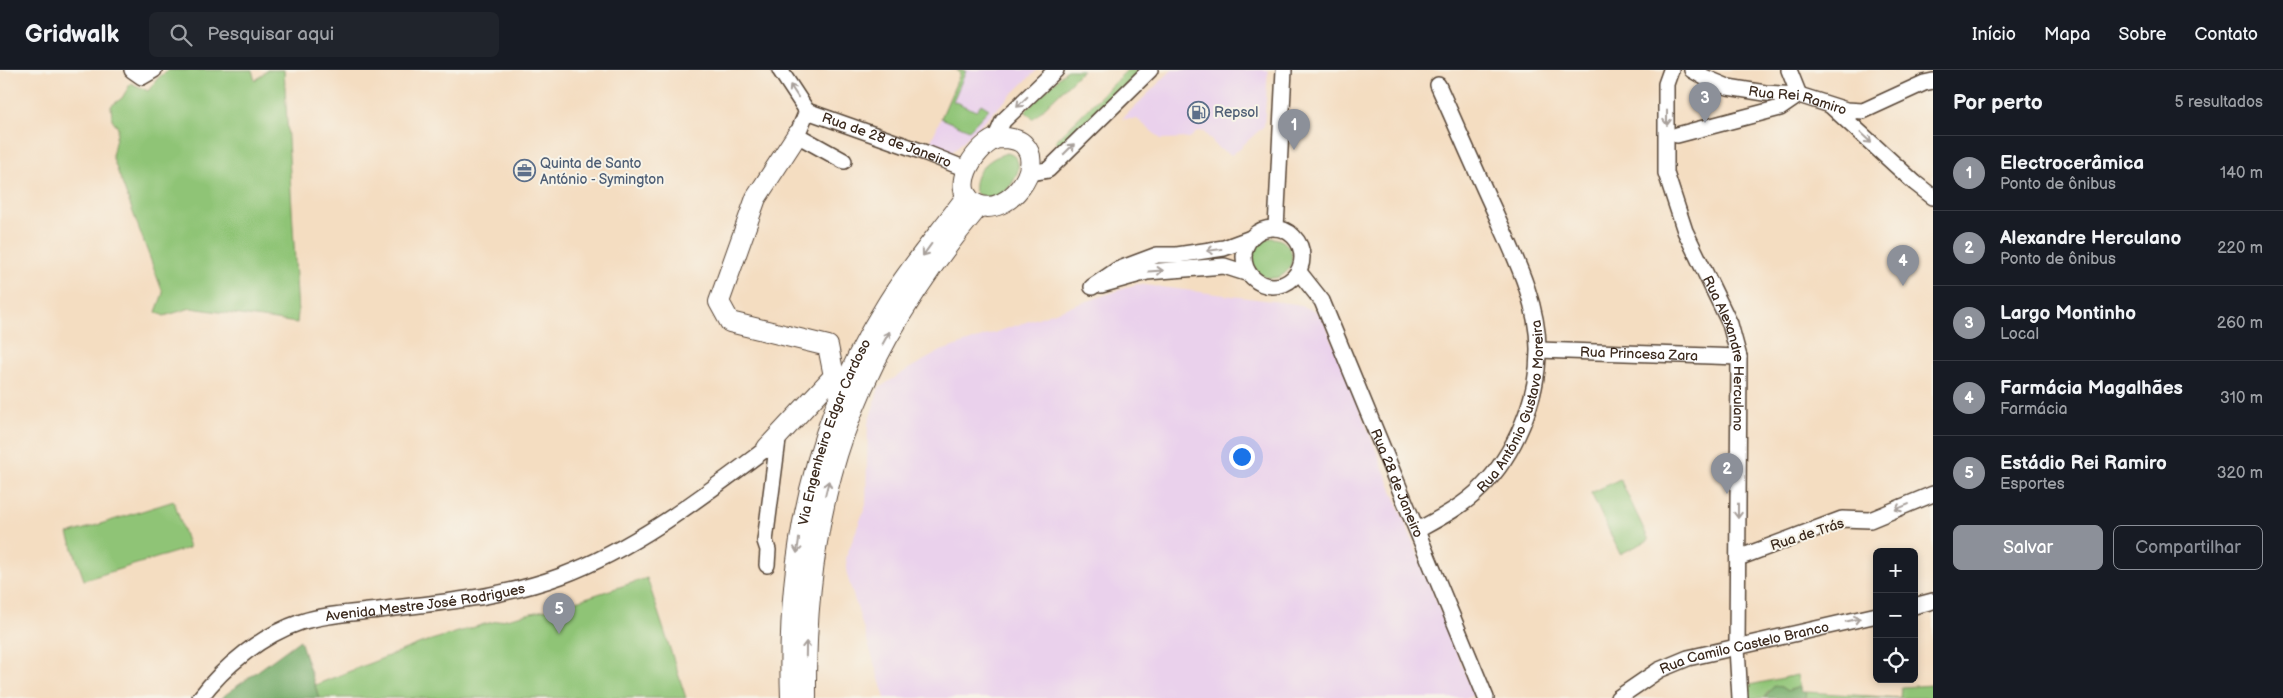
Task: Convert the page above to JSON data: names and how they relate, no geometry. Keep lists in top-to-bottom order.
{
  "streets": {
    "main road": ["Via Engenheiro Edgar Cardoso"],
    "street": [
      "Rua Rei Ramiro",
      "Rua de 28 de Janeiro",
      "Rua Princesa Zara",
      "Rua Alexandre Herculano",
      "Rua António Gustavo Moreira",
      "Rua 28 de Janeiro",
      "Rua de Trás",
      "Avenida Mestre José Rodrigues",
      "Rua Camilo Castelo Branco"
    ]
  },
  "crossings": [
    ["Rua de 28 de Janeiro", "Via Engenheiro Edgar Cardoso"],
    ["Rua Princesa Zara", "Rua Alexandre Herculano"],
    ["Rua Princesa Zara", "Rua António Gustavo Moreira"],
    ["Rua Alexandre Herculano", "Rua de Trás"],
    ["Rua Alexandre Herculano", "Rua Camilo Castelo Branco"],
    ["Rua António Gustavo Moreira", "Rua 28 de Janeiro"]
  ],
  "one_way": [
    "Rua Rei Ramiro",
    "Rua Alexandre Herculano",
    "Rua de Trás",
    "Rua Camilo Castelo Branco"
  ],
  "places": {
    "fuel station": ["Repsol"],
    "office": ["Quinta de Santo António - Symington"]
  },
  "page": {
    "header": "Gridwalk",
    "search": "Pesquisar aqui",
    "nav": [
      "Início",
      "Mapa",
      "Sobre",
      "Contato"
    ],
    "heading": ["Por perto", "5 resultados"],
    "pins": [
      "3",
      "1",
      "4",
      "2",
      "5"
    ],
    "list": [
      {
        "mark": "1",
        "name": "Electrocerâmica",
        "note": "Ponto de ônibus",
        "value": "140 m"
      },
      {
        "mark": "2",
        "name": "Alexandre Herculano",
        "note": "Ponto de ônibus",
        "value": "220 m"
      },
      {
        "mark": "3",
        "name": "Largo Montinho",
        "note": "Local",
        "value": "260 m"
      },
      {
        "mark": "4",
        "name": "Farmácia Magalhães",
        "note": "Farmácia",
        "value": "310 m"
      },
      {
        "mark": "5",
        "name": "Estádio Rei Ramiro",
        "note": "Esportes",
        "value": "320 m"
      }
    ],
    "buttons": ["Salvar", "Compartilhar"],
    "map_buttons": ["+", "−"]
  }
}
